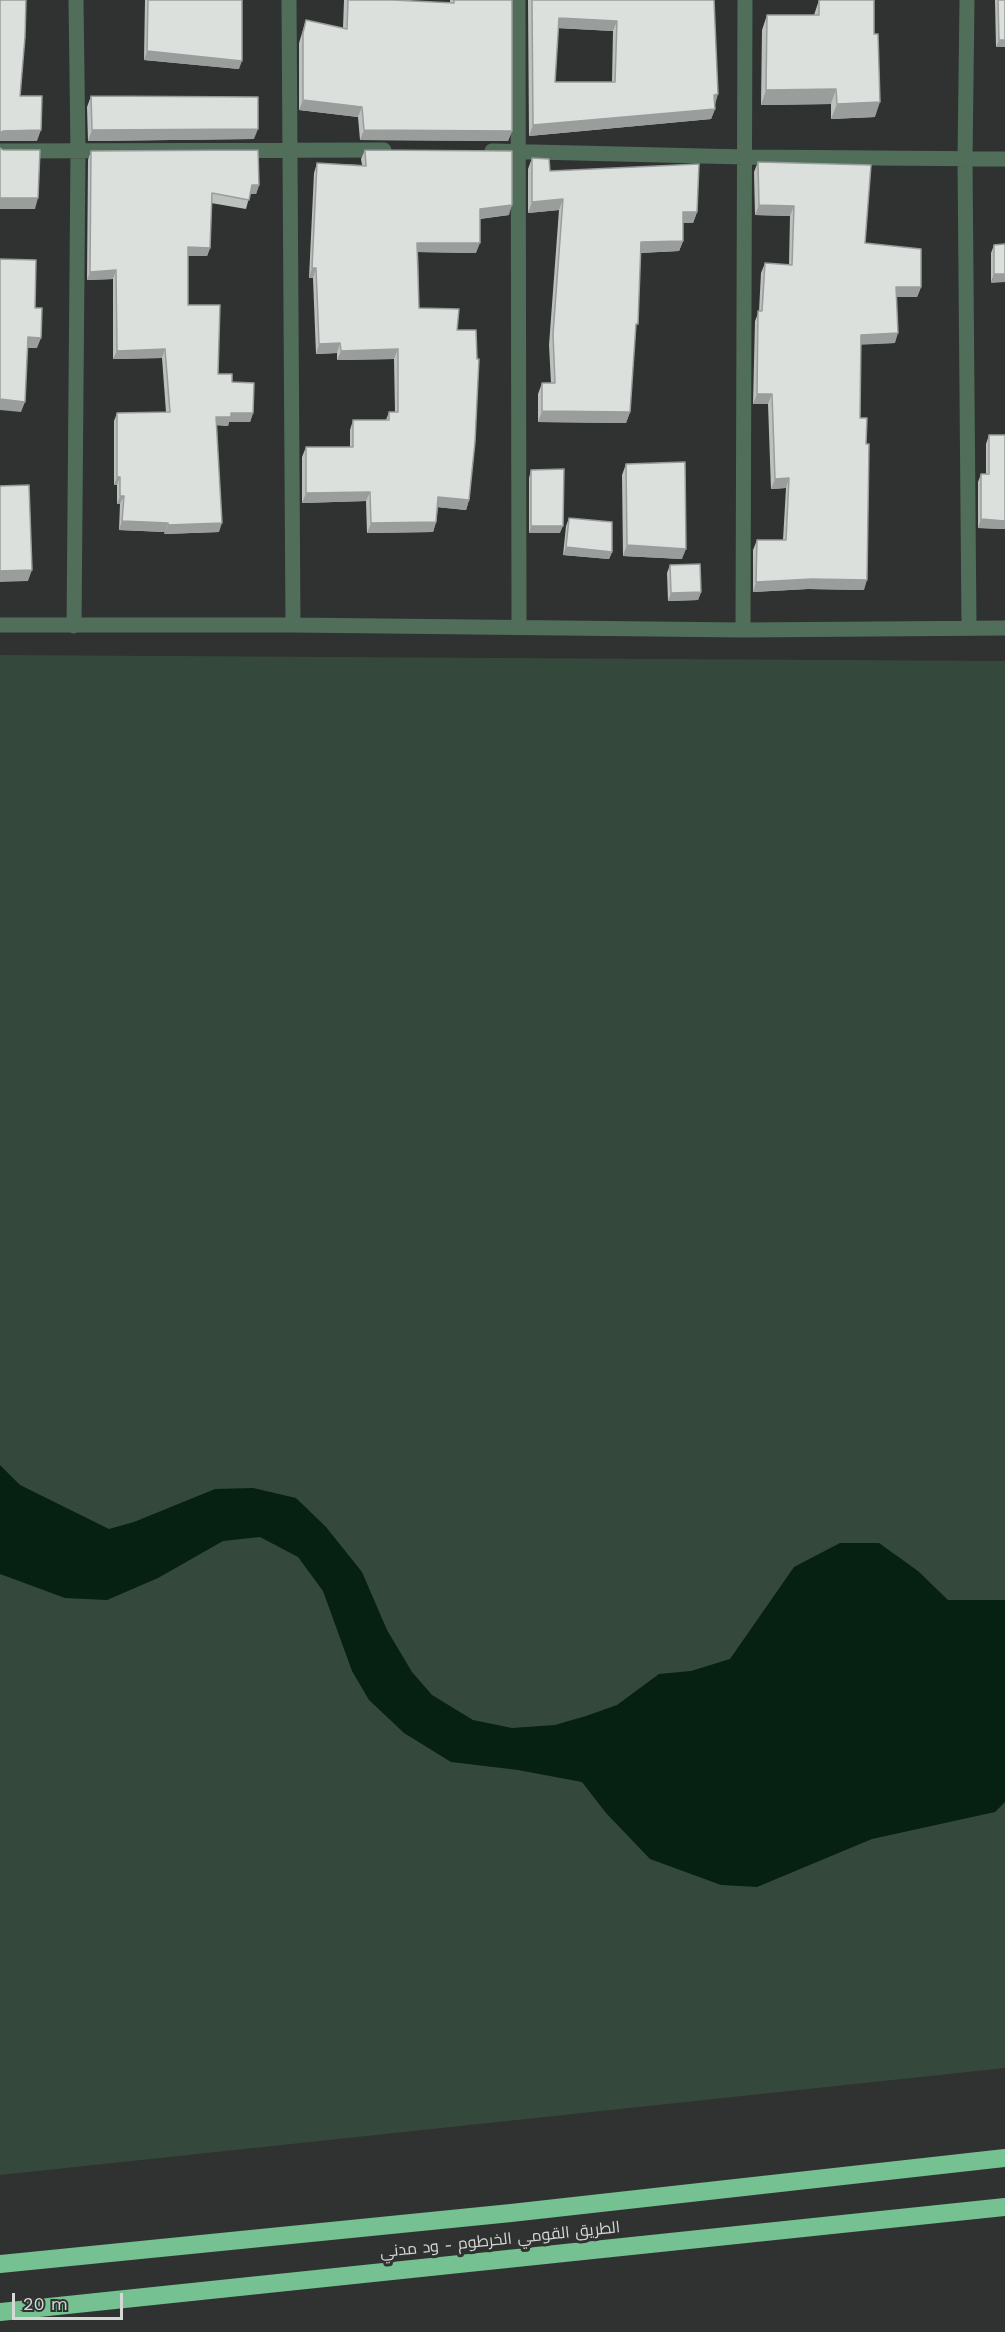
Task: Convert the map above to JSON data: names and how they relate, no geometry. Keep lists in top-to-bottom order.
{
  "streets": {
    "highway": ["الطريق القومي الخرطوم - ود مدني"]
  },
  "scale_bar": "20 m"
}
